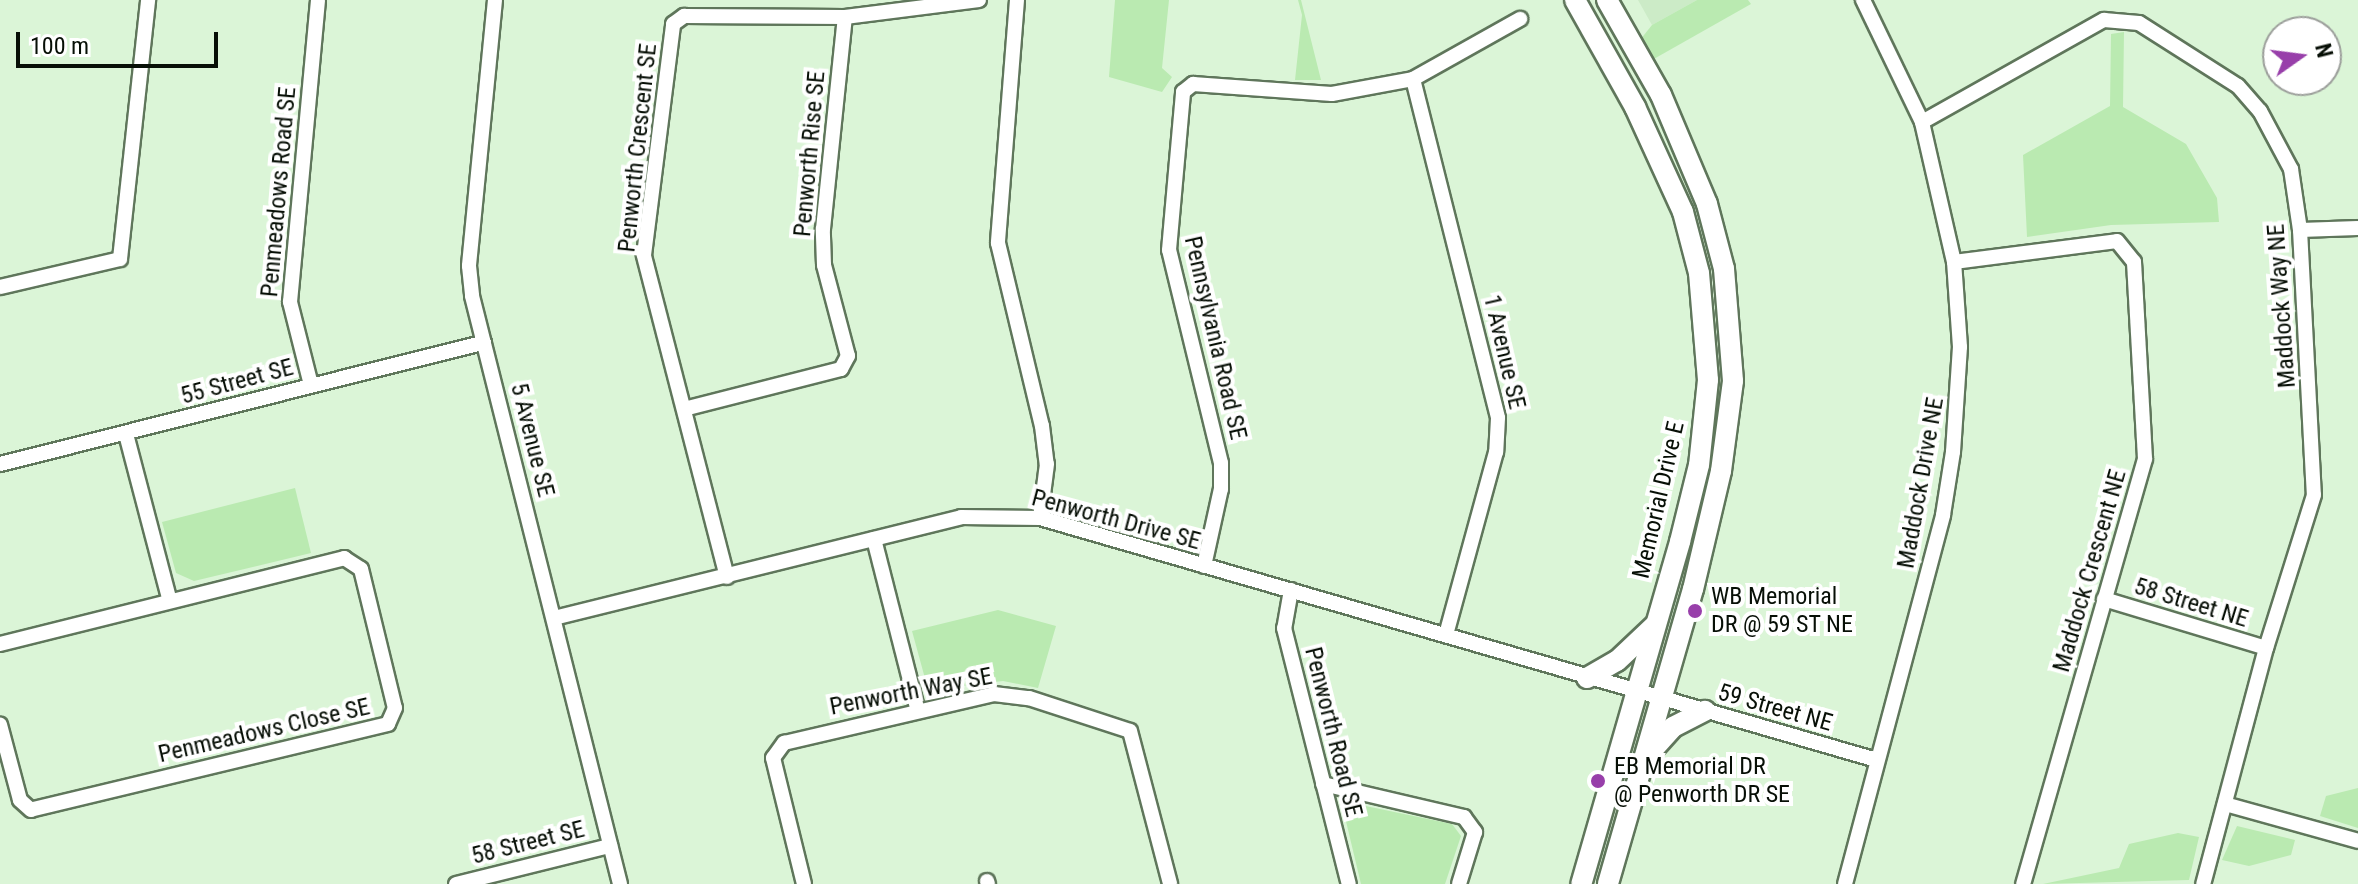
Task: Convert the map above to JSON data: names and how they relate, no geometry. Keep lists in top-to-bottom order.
{
  "streets": {
    "main road": ["Memorial Drive E"],
    "street": [
      "Penworth Crescent SE",
      "Penworth Rise SE",
      "Penmeadows Road SE",
      "Maddock Way NE",
      "Pennsylvania Road SE",
      "1 Avenue SE",
      "55 Street SE",
      "5 Avenue SE",
      "Maddock Drive NE",
      "Penworth Drive SE",
      "Maddock Crescent NE",
      "58 Street NE",
      "Penworth Way SE",
      "59 Street NE",
      "Penmeadows Close SE",
      "Penworth Road SE",
      "58 Street SE"
    ]
  },
  "crossings": [
    ["Penworth Crescent SE", "Penworth Rise SE"],
    ["Penworth Crescent SE", "Penworth Drive SE"],
    ["Penmeadows Road SE", "55 Street SE"],
    ["Maddock Way NE", "Maddock Drive NE"],
    ["Maddock Way NE", "58 Street NE"],
    ["Pennsylvania Road SE", "1 Avenue SE"],
    ["Pennsylvania Road SE", "Penworth Drive SE"],
    ["1 Avenue SE", "Penworth Drive SE"],
    ["55 Street SE", "5 Avenue SE"],
    ["5 Avenue SE", "Penworth Drive SE"],
    ["5 Avenue SE", "58 Street SE"],
    ["Maddock Drive NE", "Maddock Crescent NE"],
    ["Maddock Drive NE", "59 Street NE"],
    ["Memorial Drive E", "Penworth Drive SE"],
    ["Penworth Drive SE", "59 Street NE"],
    ["Penworth Drive SE", "Penworth Road SE"],
    ["Maddock Crescent NE", "58 Street NE"]
  ],
  "places": ["WB Memorial DR @ 59 ST NE", "EB Memorial DR @ Penworth DR SE"],
  "scale_bar": "100 m",
  "north": "right"
}
